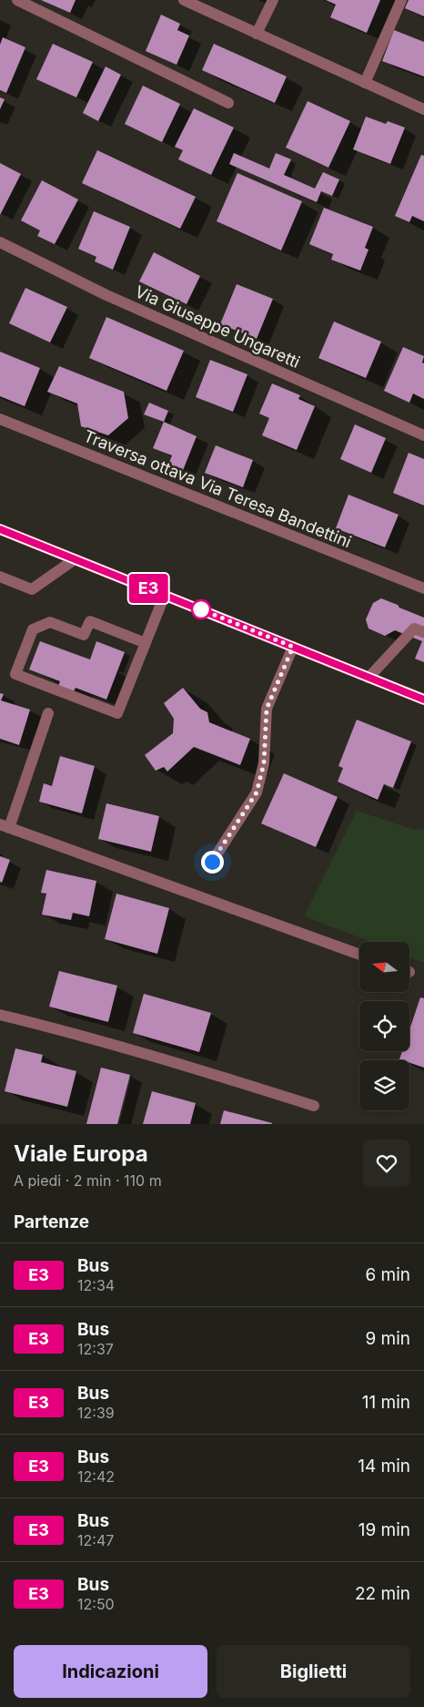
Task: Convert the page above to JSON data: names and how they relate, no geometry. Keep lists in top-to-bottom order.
{
  "streets": {
    "street": ["Via Giuseppe Ungaretti", "Traversa ottava Via Teresa Bandettini"]
  },
  "lines": ["bus line E3"],
  "north": "left",
  "page": {
    "on_map": "E3",
    "heading": [
      ["Viale Europa", "A piedi · 2 min · 110 m"],
      "Partenze"
    ],
    "list": [
      {
        "mark": "E3",
        "name": "Bus",
        "note": "12:34",
        "value": "6 min"
      },
      {
        "mark": "E3",
        "name": "Bus",
        "note": "12:37",
        "value": "9 min"
      },
      {
        "mark": "E3",
        "name": "Bus",
        "note": "12:39",
        "value": "11 min"
      },
      {
        "mark": "E3",
        "name": "Bus",
        "note": "12:42",
        "value": "14 min"
      },
      {
        "mark": "E3",
        "name": "Bus",
        "note": "12:47",
        "value": "19 min"
      },
      {
        "mark": "E3",
        "name": "Bus",
        "note": "12:50",
        "value": "22 min"
      }
    ],
    "buttons": ["Indicazioni", "Biglietti"]
  }
}
